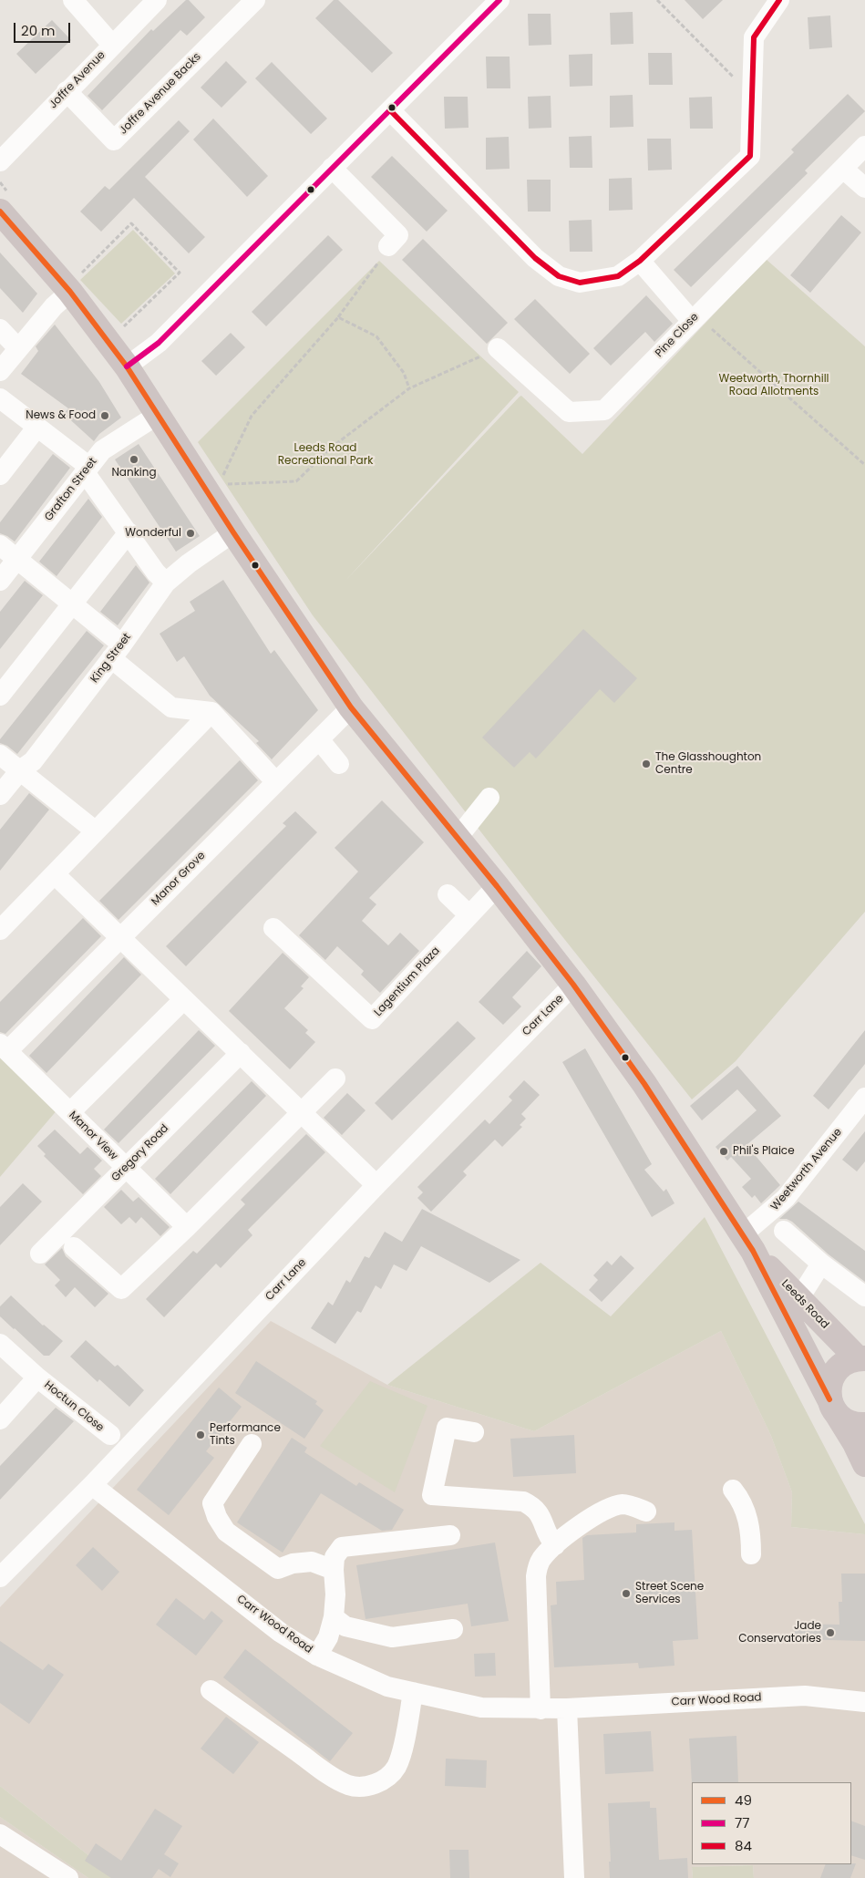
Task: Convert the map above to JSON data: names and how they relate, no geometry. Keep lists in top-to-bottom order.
{
  "streets": {
    "main road": ["Leeds Road"],
    "street": [
      "Joffre Avenue",
      "Joffre Avenue Backs",
      "Pine Close",
      "Grafton Street",
      "King Street",
      "Manor Grove",
      "Lagentium Plaza",
      "Carr Lane",
      "Manor View",
      "Gregory Road",
      "Weetworth Avenue",
      "Hoctun Close",
      "Carr Wood Road"
    ]
  },
  "crossings": [
    ["Joffre Avenue", "Joffre Avenue Backs"],
    ["Grafton Street", "Leeds Road"],
    ["King Street", "Leeds Road"],
    ["Manor Grove", "Manor View"],
    ["Manor Grove", "Leeds Road"],
    ["Lagentium Plaza", "Leeds Road"],
    ["Carr Lane", "Leeds Road"],
    ["Carr Lane", "Carr Wood Road"],
    ["Manor View", "Gregory Road"],
    ["Weetworth Avenue", "Leeds Road"]
  ],
  "parks": ["Weetworth, Thornhill Road Allotments", "Leeds Road Recreational Park"],
  "places": [
    "News & Food",
    "Nanking",
    "Wonderful",
    "The Glasshoughton Centre",
    "Phil's Plaice",
    "Performance Tints",
    "Street Scene Services",
    "Jade Conservatories"
  ],
  "lines": ["transit line 77", "transit line 84", "transit line 49"],
  "legend": ["49", "77", "84"],
  "scale_bar": "20 m"
}
